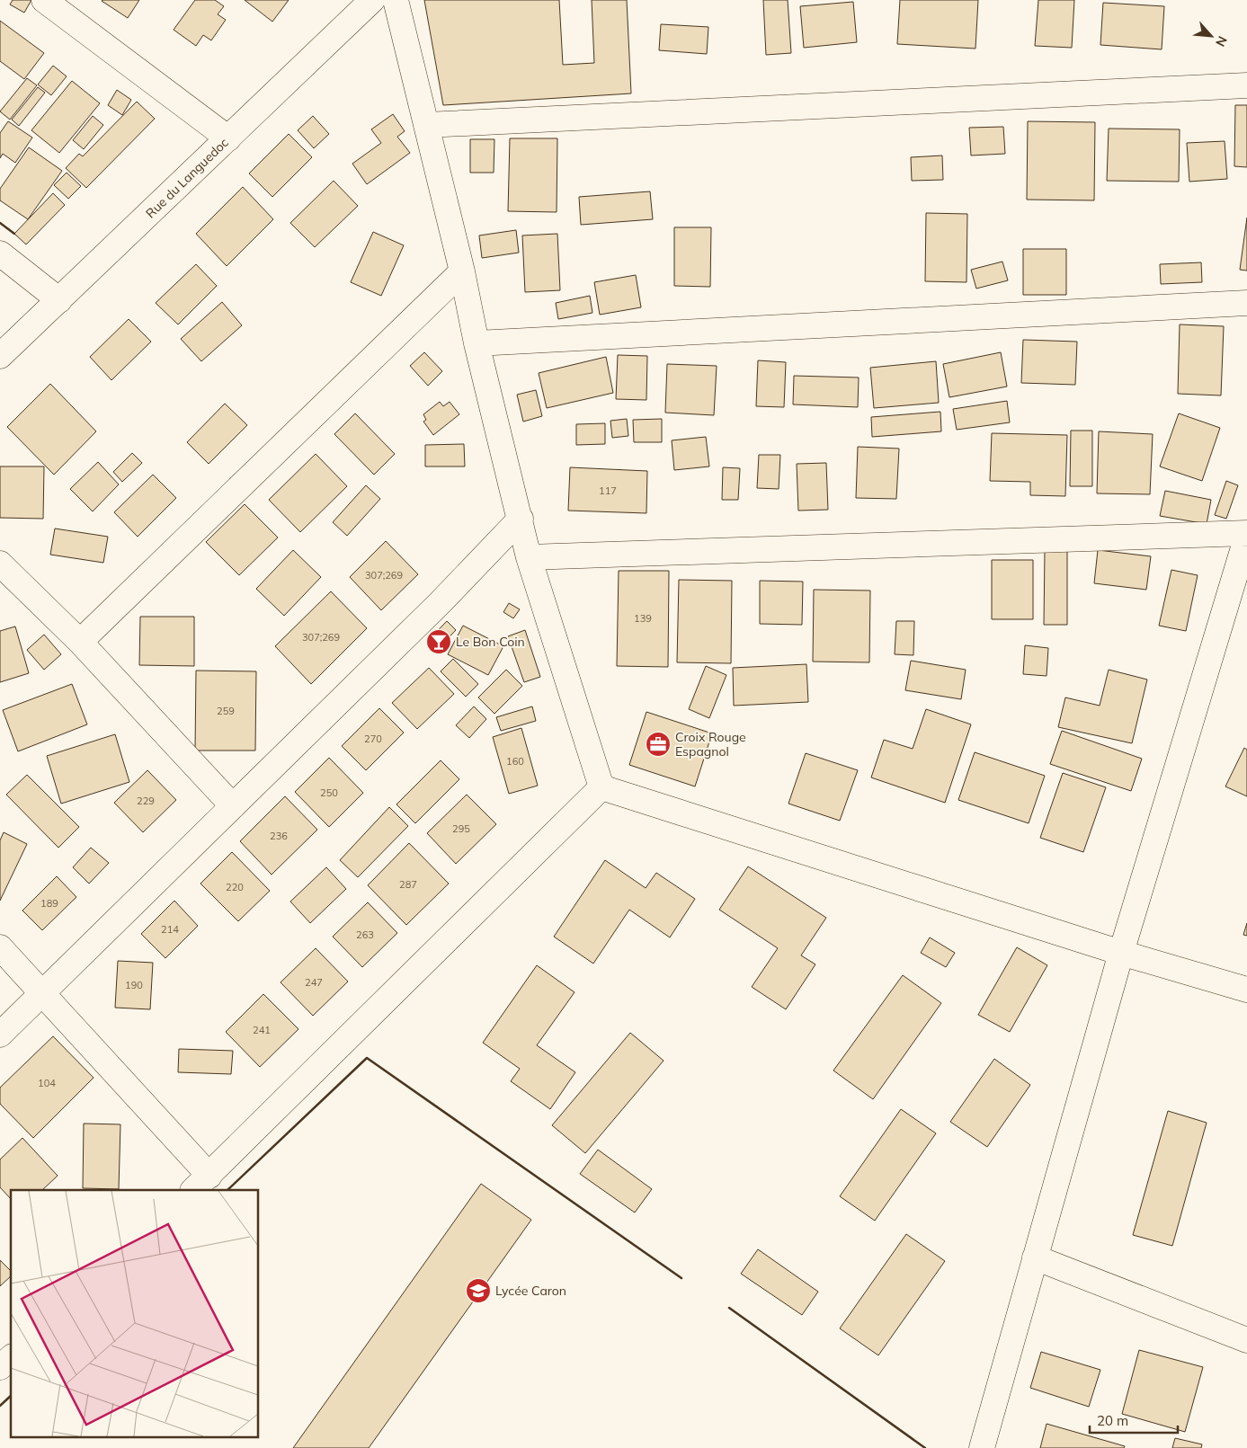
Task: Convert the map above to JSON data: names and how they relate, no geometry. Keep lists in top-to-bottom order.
{
  "streets": {
    "street": ["Rue du Languedoc"]
  },
  "places": {
    "bar": ["Le Bon Coin"],
    "office": ["Croix Rouge Espagnol"],
    "school or university": ["Lycée Caron"]
  },
  "house_numbers": [
    "117",
    "307;269",
    "139",
    "307;269",
    "259",
    "270",
    "160",
    "250",
    "229",
    "295",
    "236",
    "287",
    "220",
    "189",
    "214",
    "263",
    "247",
    "190",
    "241",
    "104"
  ],
  "scale_bar": "20 m",
  "north": "bottom right"
}
